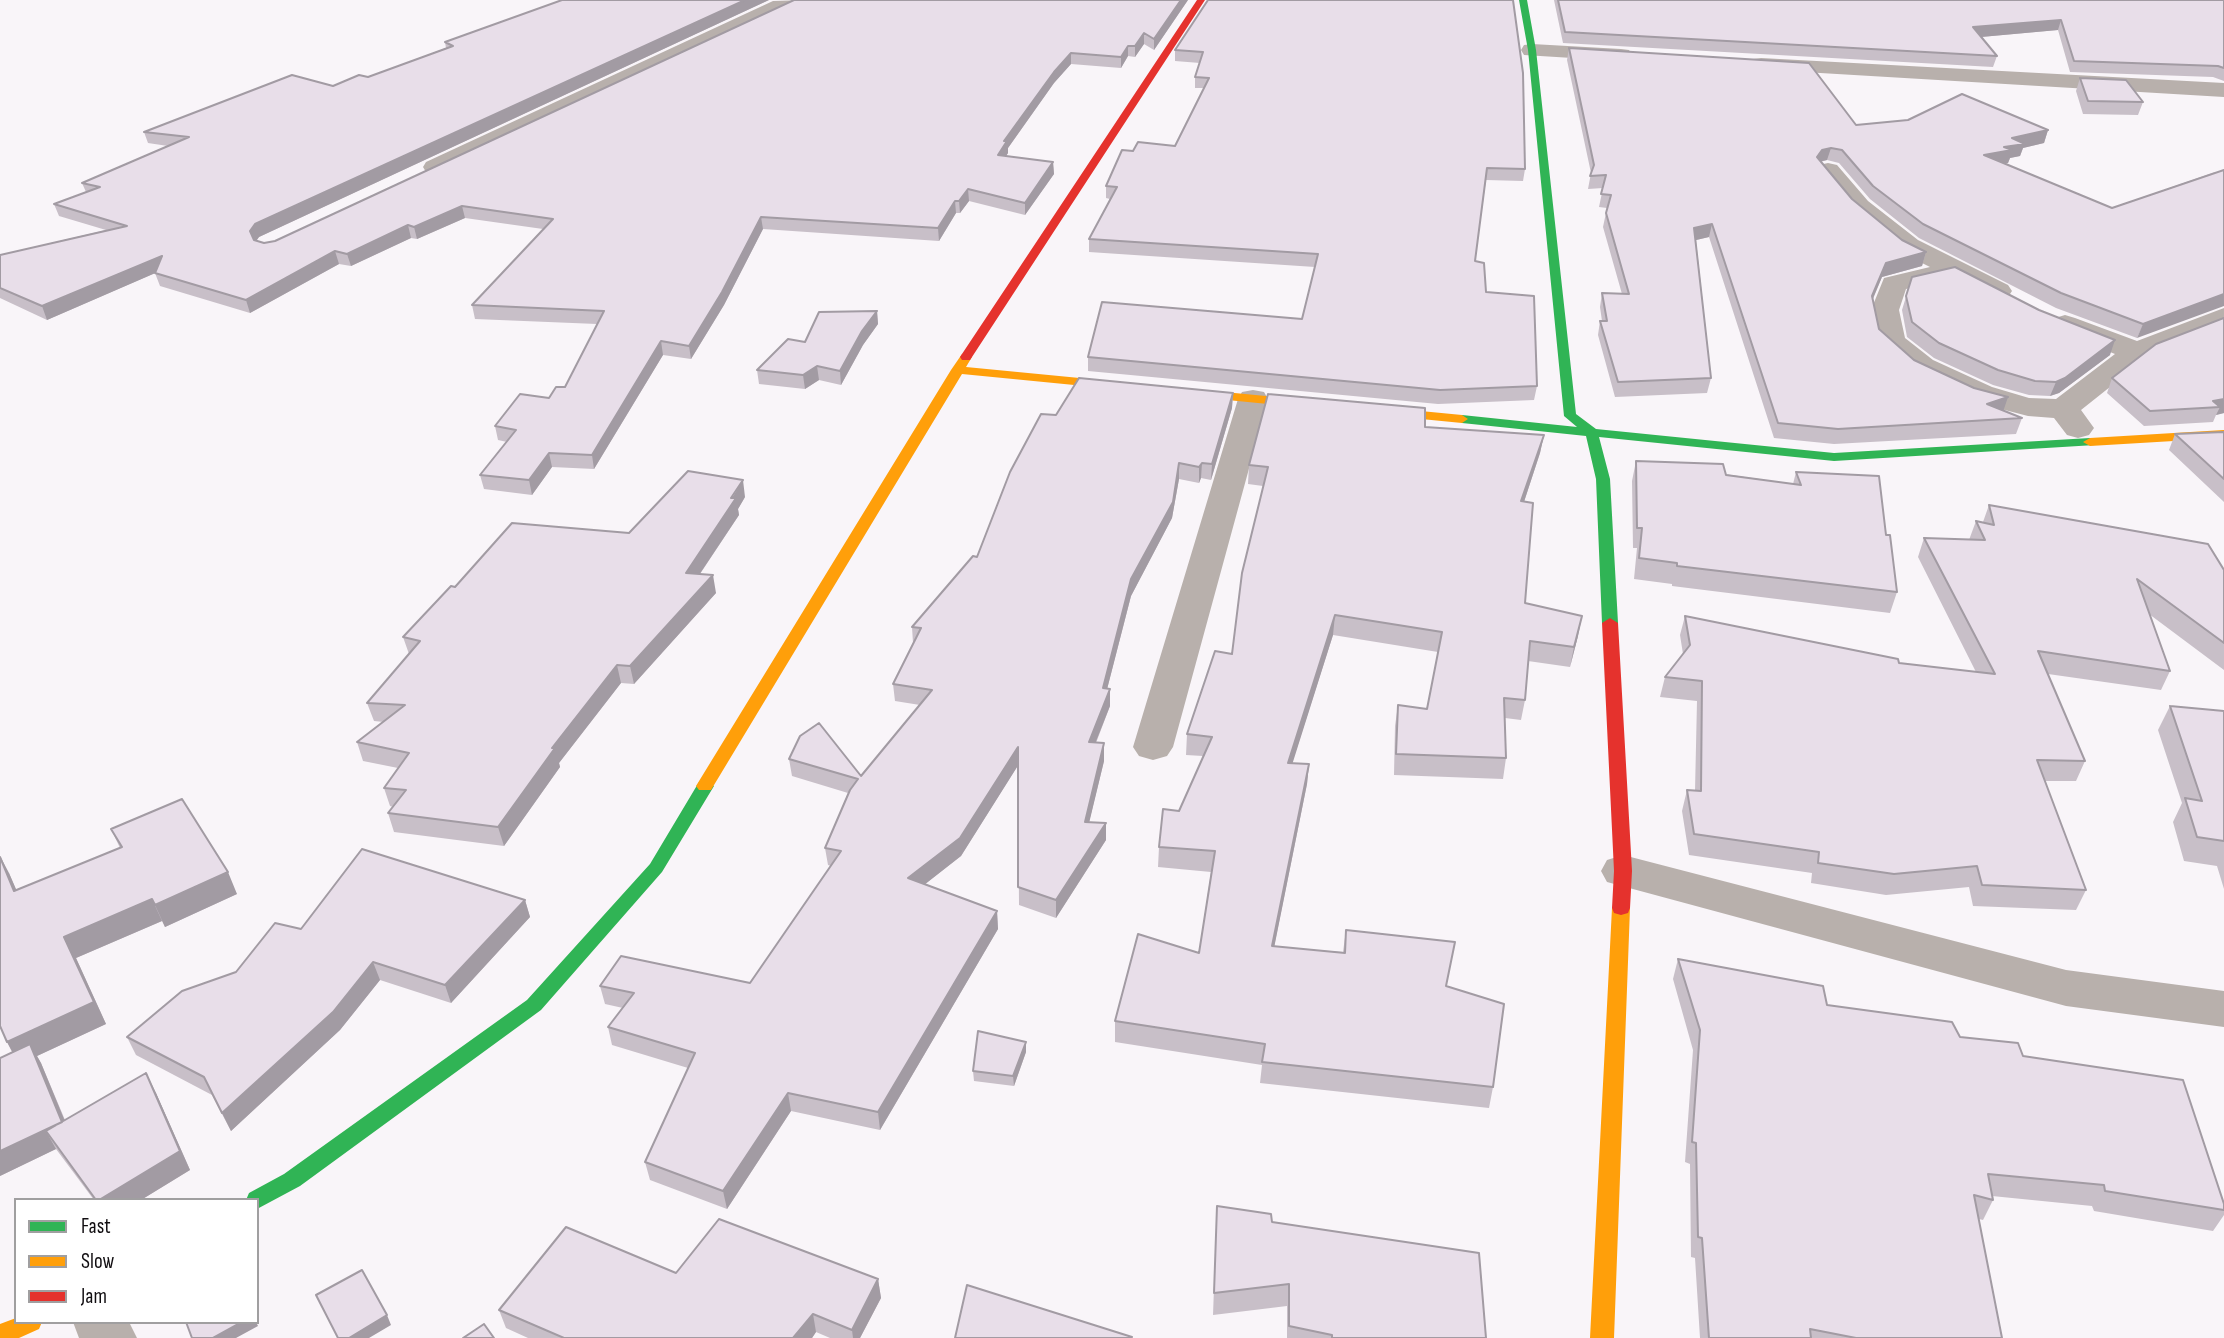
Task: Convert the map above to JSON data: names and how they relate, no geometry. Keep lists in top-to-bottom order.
{
  "legend": ["Fast", "Slow", "Jam"]
}
